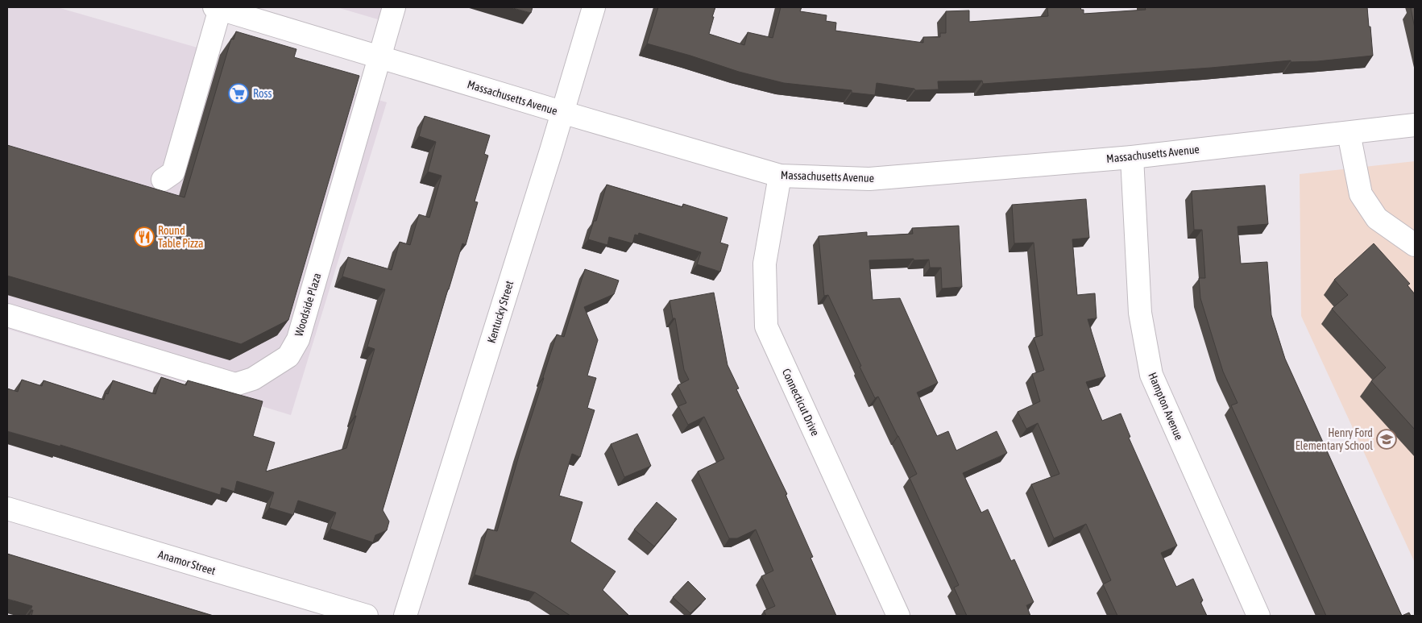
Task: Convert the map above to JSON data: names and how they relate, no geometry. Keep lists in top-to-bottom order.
{
  "streets": {
    "street": [
      "Massachusetts Avenue",
      "Woodside Plaza",
      "Kentucky Street",
      "Connecticut Drive",
      "Hampton Avenue",
      "Anamor Street"
    ]
  },
  "crossings": [
    ["Massachusetts Avenue", "Woodside Plaza"],
    ["Massachusetts Avenue", "Kentucky Street"],
    ["Massachusetts Avenue", "Connecticut Drive"],
    ["Massachusetts Avenue", "Hampton Avenue"]
  ],
  "places": {
    "supermarket": ["Ross"],
    "restaurant": ["Round Table Pizza"],
    "school or university": ["Henry Ford Elementary School"]
  }
}
